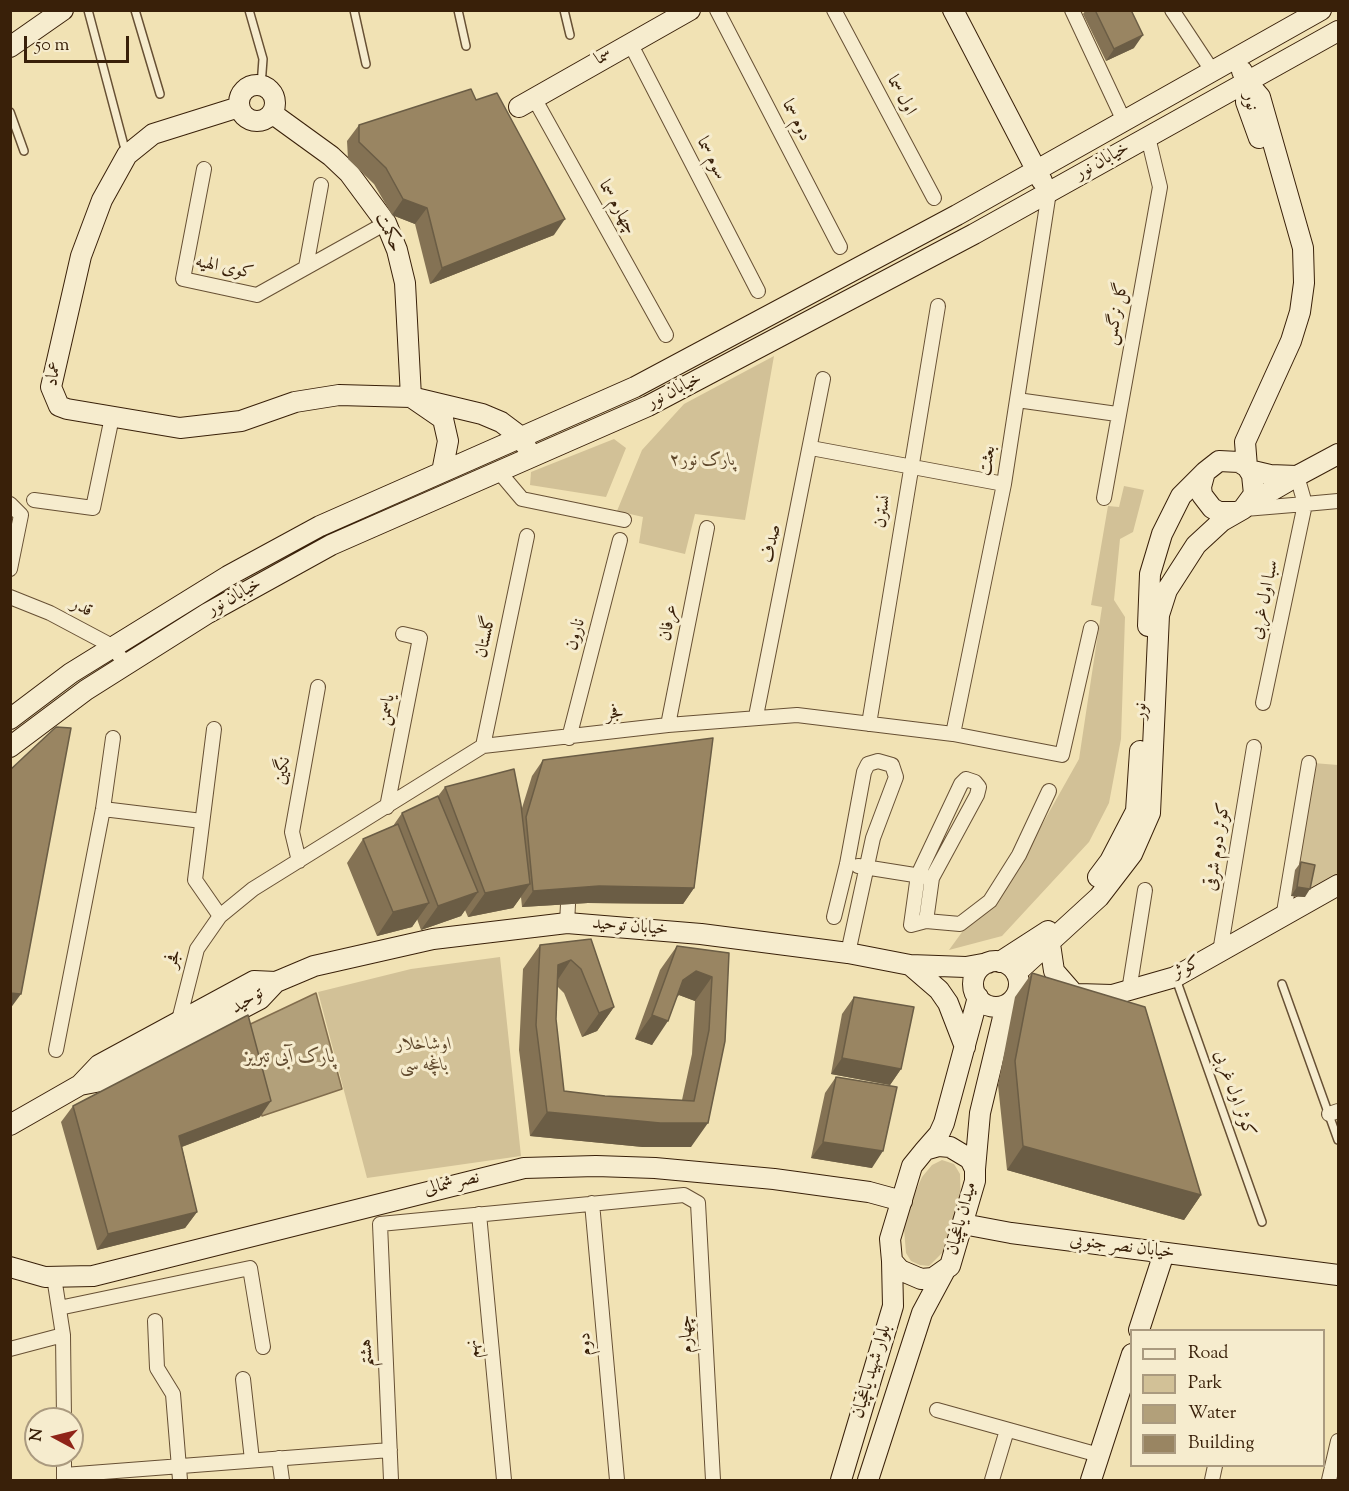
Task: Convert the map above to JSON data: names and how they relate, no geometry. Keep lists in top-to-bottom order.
{
  "streets": {
    "main road": [
      "سما",
      "نور",
      "خیابان نور",
      "حکمت",
      "عماد",
      "خیابان توحید",
      "کوثر",
      "توحید",
      "نصر شمالی",
      "میدان یاغچیان",
      "خیابان نصر جنوبی",
      "بلوار شهید یاغچیان"
    ],
    "street": [
      "اول سما",
      "دوم سما",
      "سوم سما",
      "چهارم سما",
      "کوی الهیه",
      "گل نرگس",
      "بعثت",
      "نسترن",
      "صدف",
      "سبا اول غربی",
      "قدر",
      "عرفان",
      "نارون",
      "گلستان",
      "یاسمن",
      "فجر",
      "نگین",
      "کوثر دوم شرقی",
      "چهارم",
      "دوم",
      "نهم",
      "هشتم"
    ],
    "lane": ["کوثر اول غربی"]
  },
  "crossings": [
    ["سما", "سوم سما"],
    ["سما", "چهارم سما"],
    ["نور", "خیابان نور"],
    ["خیابان نور", "گل نرگس"],
    ["خیابان نور", "بعثت"],
    ["خیابان نور", "قدر"],
    ["حکمت", "کوی الهیه"],
    ["حکمت", "عماد"],
    ["بعثت", "فجر"],
    ["نسترن", "فجر"],
    ["صدف", "فجر"],
    ["عرفان", "فجر"],
    ["نارون", "فجر"],
    ["گلستان", "فجر"],
    ["یاسمن", "فجر"],
    ["فجر", "نگین"],
    ["فجر", "توحید"],
    ["کوثر دوم شرقی", "کوثر"],
    ["خیابان توحید", "کوثر"],
    ["خیابان توحید", "توحید"],
    ["کوثر", "کوثر اول غربی"],
    ["میدان یاغچیان", "خیابان نصر جنوبی"],
    ["میدان یاغچیان", "بلوار شهید یاغچیان"],
    ["چهارم", "دوم"],
    ["نهم", "هشتم"]
  ],
  "water": ["پارک آبی تبریز"],
  "parks": ["پارک نور۲", "اوشاخلار باغچه سی"],
  "legend": [
    "Road",
    "Park",
    "Water",
    "Building"
  ],
  "scale_bar": "50 m",
  "north": "left"
}
